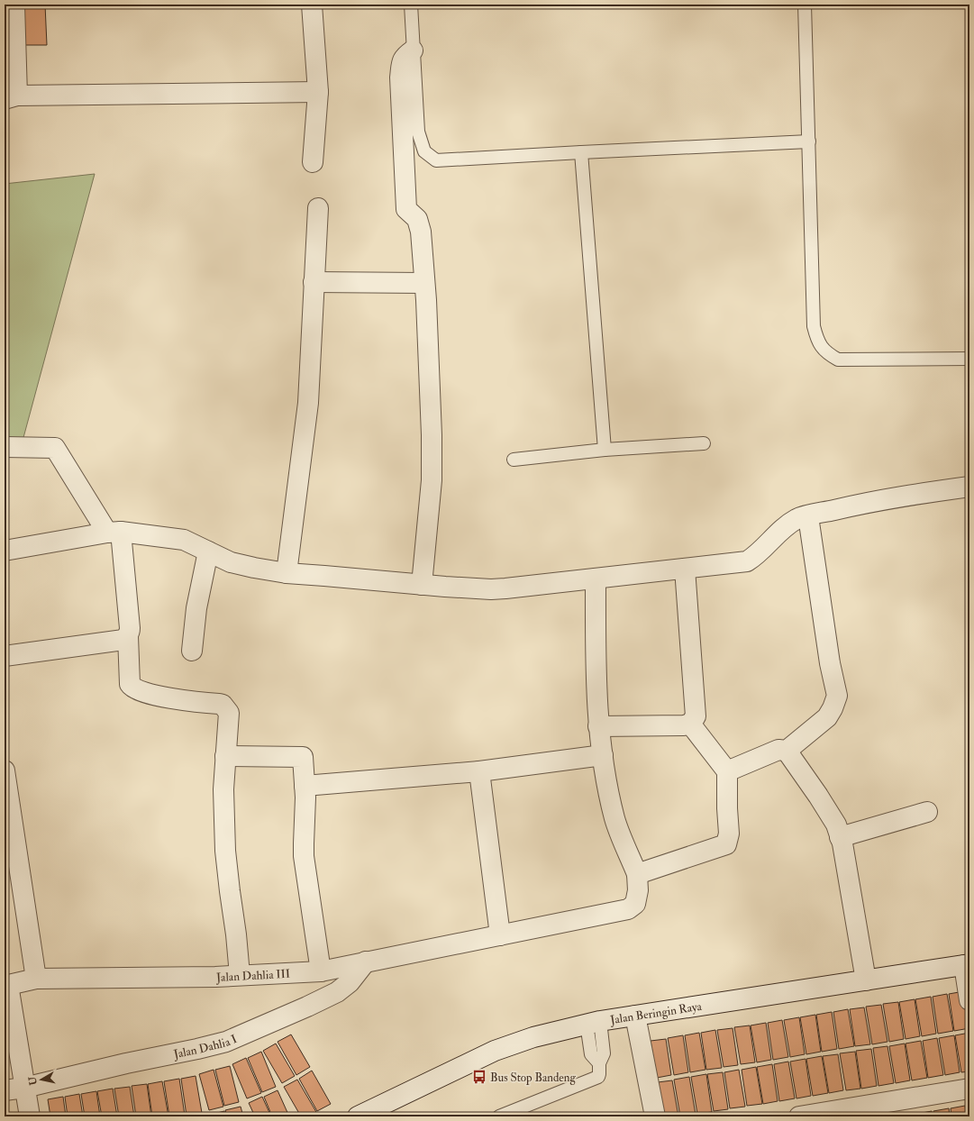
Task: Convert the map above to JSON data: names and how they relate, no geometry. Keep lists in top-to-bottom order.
{
  "streets": {
    "street": ["Jalan Dahlia III", "Jalan Beringin Raya", "Jalan Dahlia I"]
  },
  "crossings": [
    ["Jalan Dahlia III", "Jalan Dahlia I"]
  ],
  "places": {
    "bus stop": ["Bus Stop Bandeng"]
  },
  "north": "left"
}
